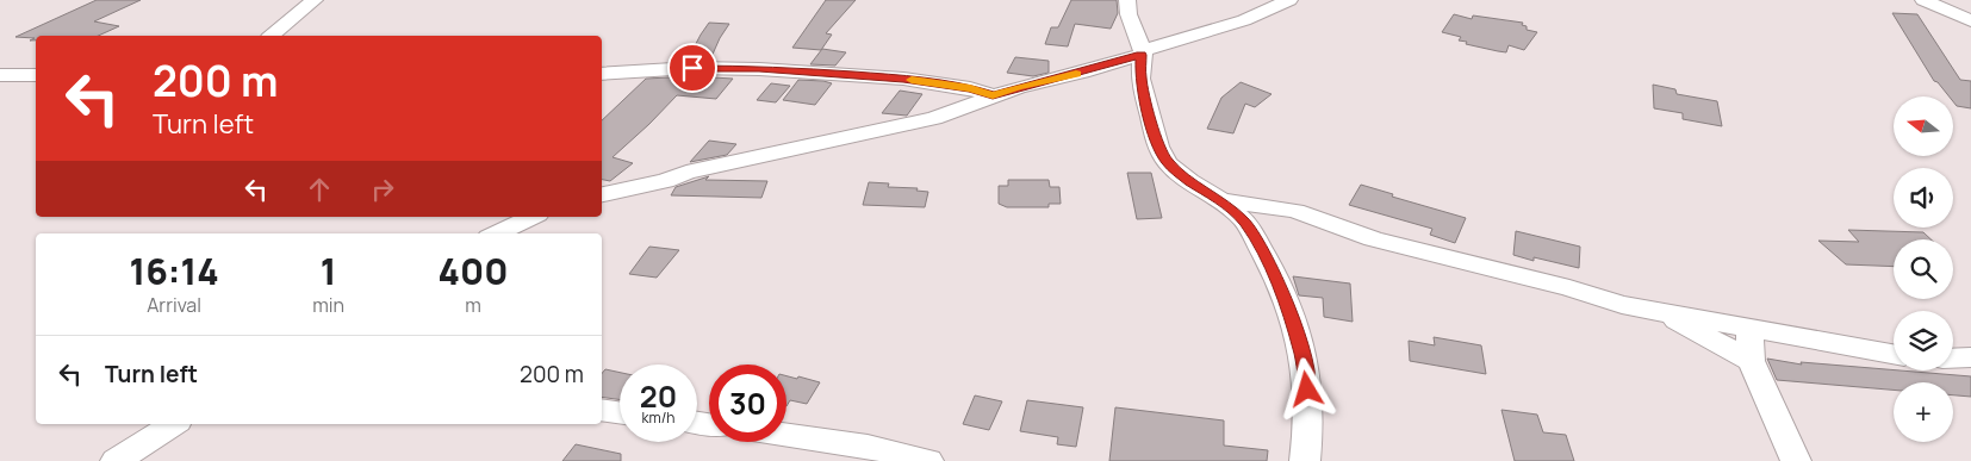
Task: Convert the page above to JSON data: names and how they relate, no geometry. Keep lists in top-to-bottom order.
{
  "north": "left",
  "page": {
    "turn": ["200 m", "Turn left"],
    "map_buttons": "+",
    "eta": [
      "16:14",
      "Arrival",
      "1",
      "min",
      "400",
      "m"
    ],
    "list": [
      {
        "name": "Turn left",
        "value": "200 m"
      }
    ],
    "speed": "20 km/h",
    "limit": "30"
  }
}
